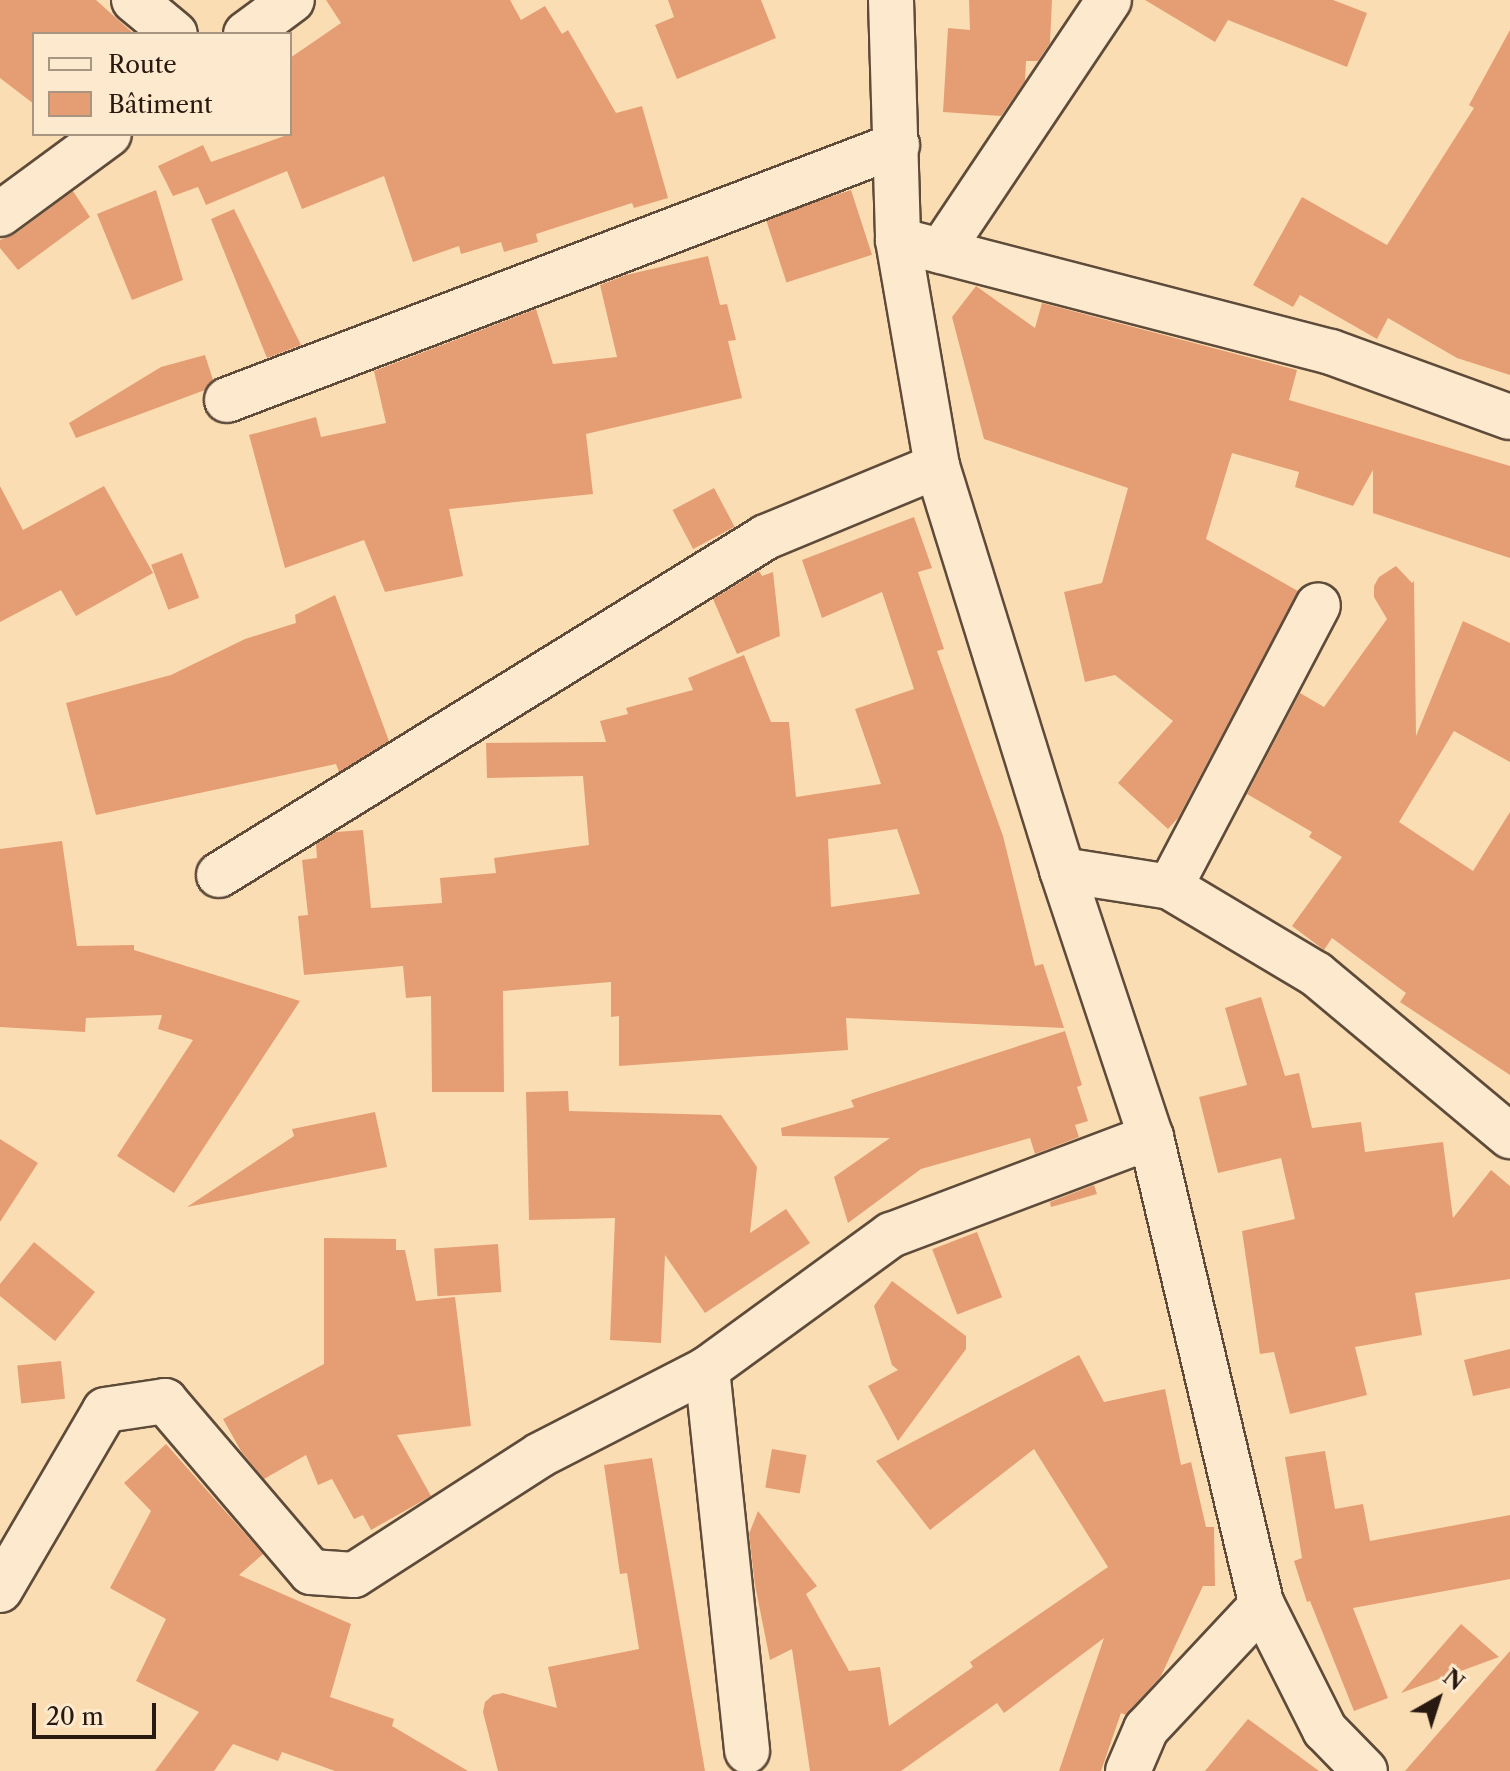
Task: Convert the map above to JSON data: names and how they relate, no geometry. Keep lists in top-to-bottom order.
{
  "legend": ["Route", "Bâtiment"],
  "scale_bar": "20 m",
  "north": "top right"
}
